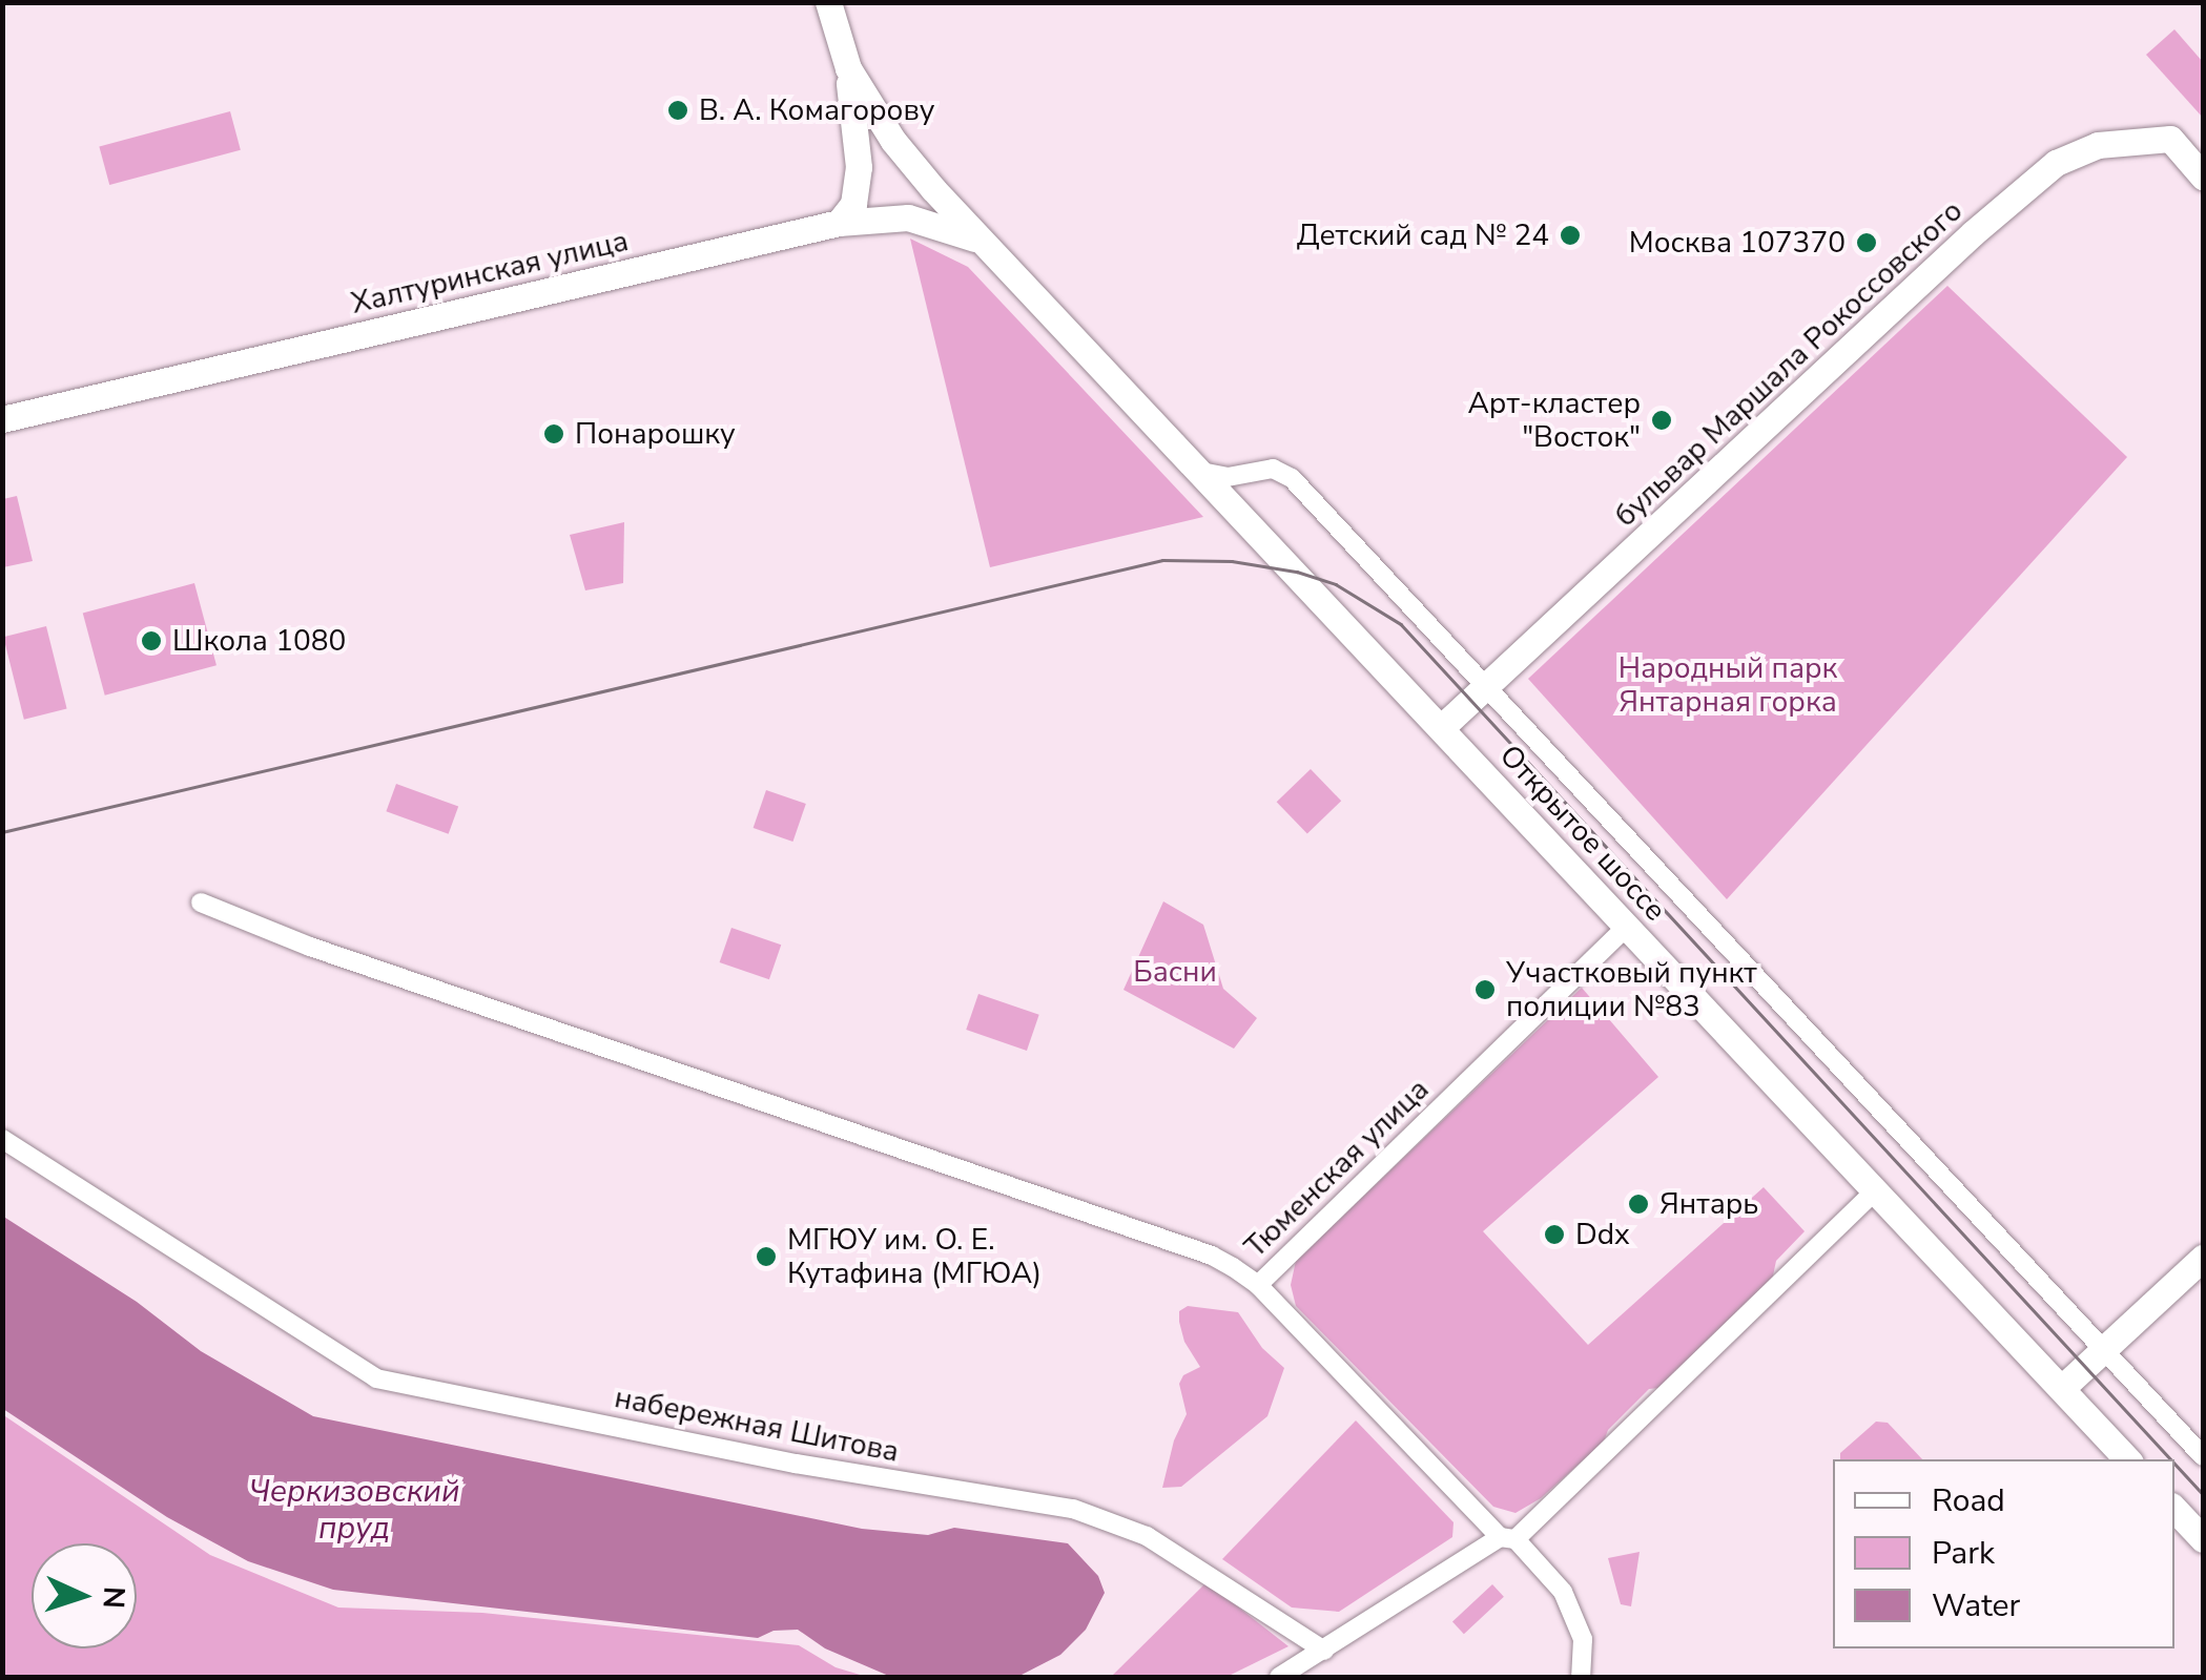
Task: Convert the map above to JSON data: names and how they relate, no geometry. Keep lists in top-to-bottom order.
{
  "streets": {
    "street": [
      "Халтуринская улица",
      "бульвар Маршала Рокоссовского",
      "Открытое шоссе",
      "Тюменская улица",
      "набережная Шитова"
    ]
  },
  "crossings": [
    ["Халтуринская улица", "Открытое шоссе"],
    ["бульвар Маршала Рокоссовского", "Открытое шоссе"],
    ["Открытое шоссе", "Тюменская улица"]
  ],
  "water": ["Черкизовский пруд"],
  "parks": ["Народный парк Янтарная горка", "Басни"],
  "places": [
    "В. А. Комагорову",
    "Детский сад № 24",
    "Москва 107370",
    "Арт-кластер \"Восток\"",
    "Понарошку",
    "Школа 1080",
    "Участковый пункт полиции №83",
    "Янтарь",
    "Ddx",
    "МГЮУ им. О. Е. Кутафина (МГЮА)"
  ],
  "legend": ["Road", "Park", "Water"],
  "north": "right"
}
